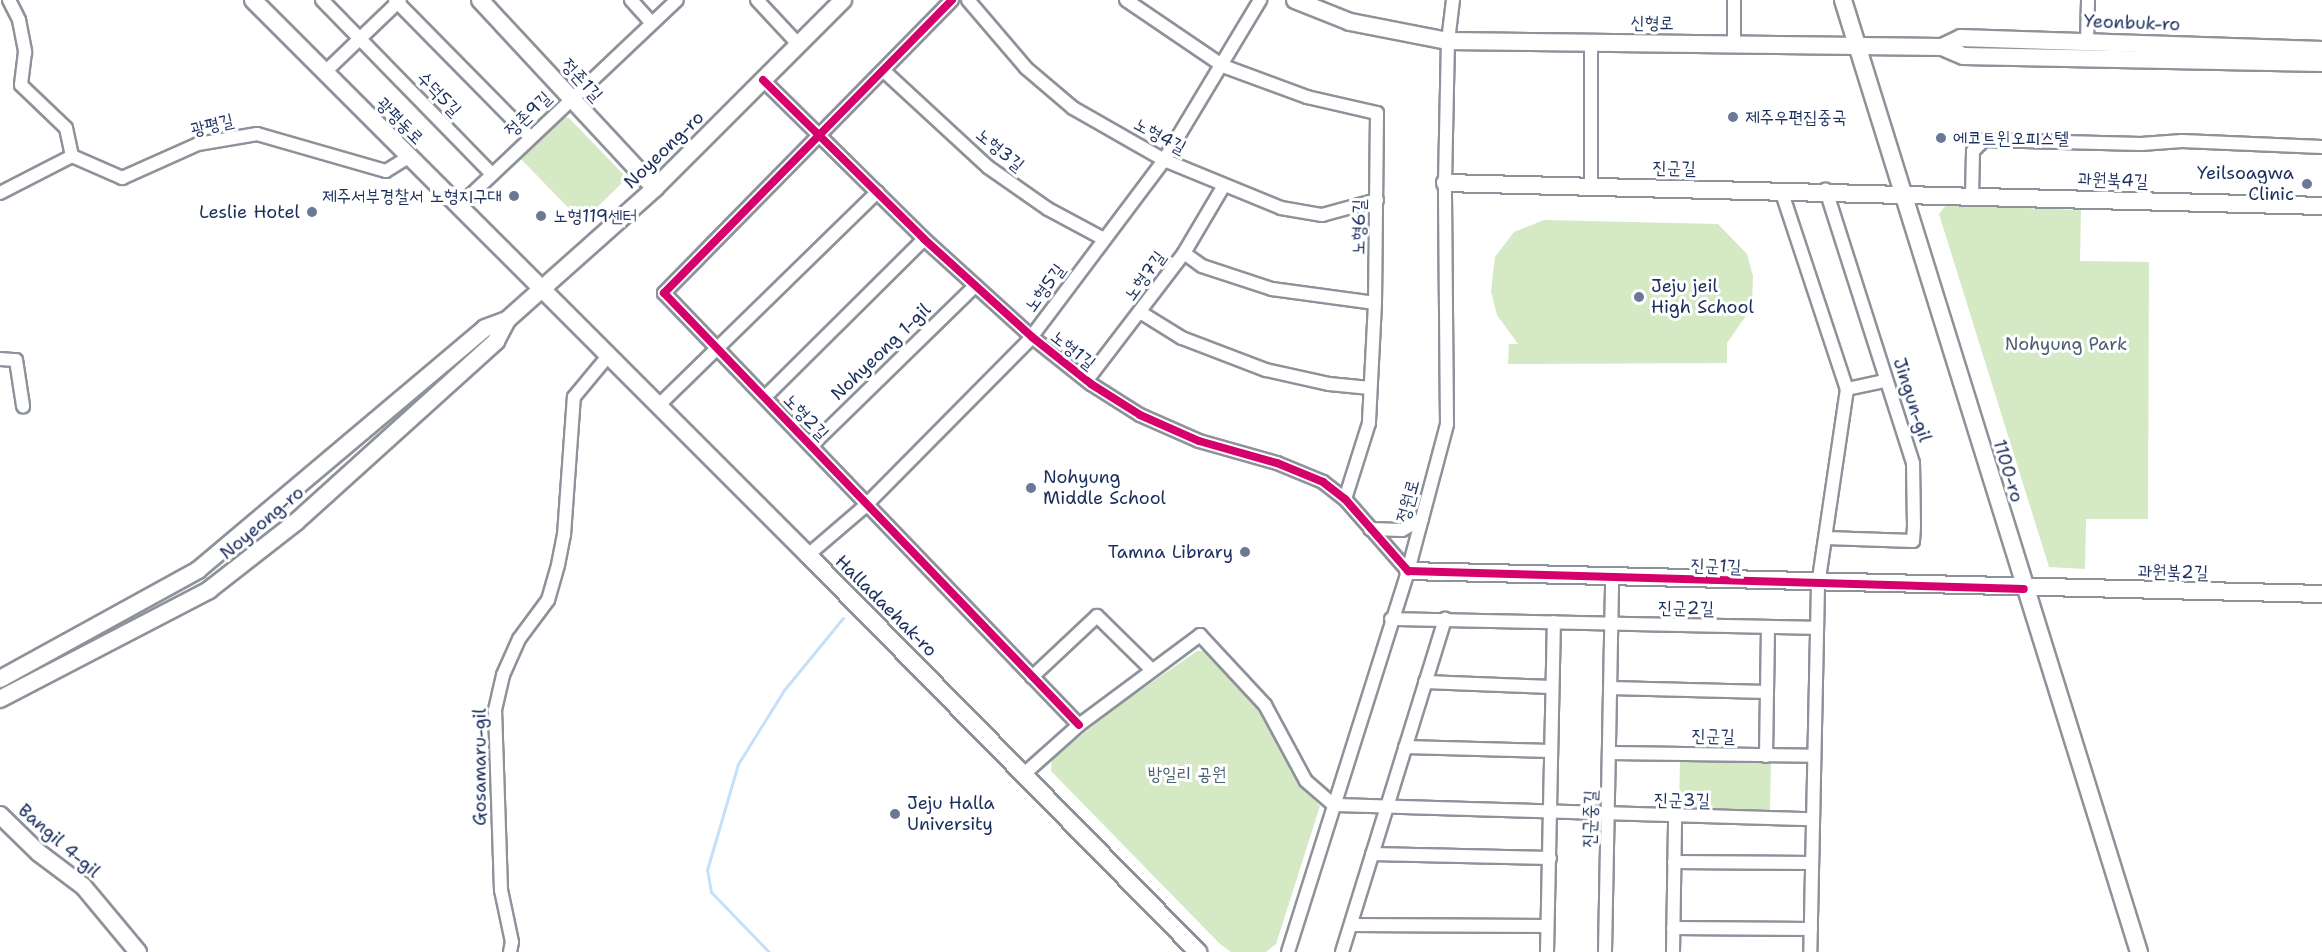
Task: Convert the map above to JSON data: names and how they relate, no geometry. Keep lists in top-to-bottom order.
{
  "streets": {
    "main road": [
      "신형로",
      "Yeonbuk-ro",
      "정존1길",
      "광평동로",
      "Noyeong-ro",
      "진군길",
      "과원북4길",
      "1100-ro",
      "진군1길",
      "과원북2길",
      "Halladaehak-ro",
      "Bangil 4-gil"
    ],
    "street": [
      "수덕5길",
      "정존9길",
      "광평길",
      "노형4길",
      "노형3길",
      "노형6길",
      "노형7길",
      "노형5길",
      "노형1길",
      "Nohyeong 1-gil",
      "Jingun-gil",
      "노형2길",
      "정원로",
      "진군2길",
      "Gosamaru-gil",
      "진군3길",
      "진군중길"
    ]
  },
  "crossings": [
    ["신형로", "Yeonbuk-ro"],
    ["신형로", "1100-ro"],
    ["신형로", "정원로"],
    ["Yeonbuk-ro", "1100-ro"],
    ["정존1길", "정존9길"],
    ["정존1길", "Noyeong-ro"],
    ["수덕5길", "정존9길"],
    ["정존9길", "광평동로"],
    ["광평동로", "광평길"],
    ["광평동로", "Noyeong-ro"],
    ["광평동로", "Halladaehak-ro"],
    ["노형4길", "노형6길"],
    ["노형4길", "노형7길"],
    ["노형4길", "노형5길"],
    ["Noyeong-ro", "노형1길"],
    ["Noyeong-ro", "Halladaehak-ro"],
    ["노형3길", "노형5길"],
    ["진군길", "과원북4길"],
    ["진군길", "Jingun-gil"],
    ["진군길", "1100-ro"],
    ["진군길", "정원로"],
    ["진군길", "진군중길"],
    ["과원북4길", "1100-ro"],
    ["노형6길", "노형5길"],
    ["노형6길", "노형1길"],
    ["노형7길", "노형1길"],
    ["노형5길", "노형1길"],
    ["노형5길", "노형2길"],
    ["노형5길", "Halladaehak-ro"],
    ["노형1길", "Nohyeong 1-gil"],
    ["노형1길", "노형2길"],
    ["노형1길", "정원로"],
    ["노형1길", "진군1길"],
    ["Nohyeong 1-gil", "노형2길"],
    ["1100-ro", "진군1길"],
    ["1100-ro", "과원북2길"],
    ["정원로", "진군1길"],
    ["정원로", "진군2길"],
    ["정원로", "진군3길"],
    ["진군1길", "과원북2길"],
    ["진군1길", "진군중길"],
    ["Halladaehak-ro", "Gosamaru-gil"],
    ["진군2길", "진군중길"],
    ["진군3길", "진군중길"]
  ],
  "parks": ["Nohyung Park", "방일리 공원"],
  "places": [
    "제주우편집중국",
    "에코트윈오피스텔",
    "Yeilsoagwa Clinic",
    "제주서부경찰서 노형지구대",
    "Leslie Hotel",
    "노형119센터",
    "Jeju jeil High School",
    "Nohyung Middle School",
    "Tamna Library",
    "Jeju Halla University"
  ]
}
